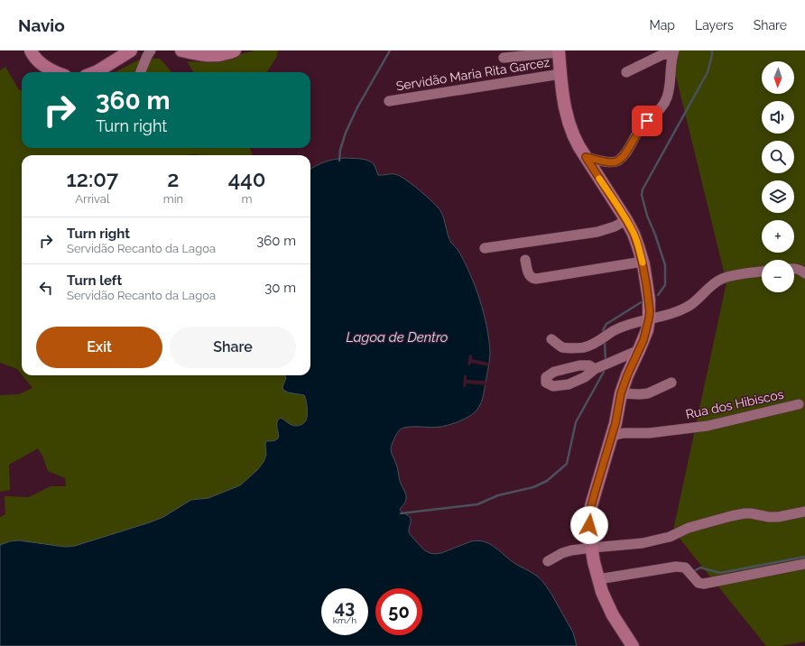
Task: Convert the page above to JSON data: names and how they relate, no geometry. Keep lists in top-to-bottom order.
{
  "streets": {
    "street": ["Servidão Maria Rita Garcez", "Rua dos Hibiscos"]
  },
  "water": ["Lagoa de Dentro"],
  "north": "bottom",
  "page": {
    "header": "Navio",
    "nav": ["Map", "Layers", "Share"],
    "map_buttons": ["+", "−"],
    "turn": ["360 m", "Turn right"],
    "eta": [
      "12:07",
      "Arrival",
      "2",
      "min",
      "440",
      "m"
    ],
    "list": [
      {
        "name": "Turn right",
        "note": "Servidão Recanto da Lagoa",
        "value": "360 m"
      },
      {
        "name": "Turn left",
        "note": "Servidão Recanto da Lagoa",
        "value": "30 m"
      }
    ],
    "buttons": ["Exit", "Share"],
    "speed": "43 km/h",
    "limit": "50"
  }
}
